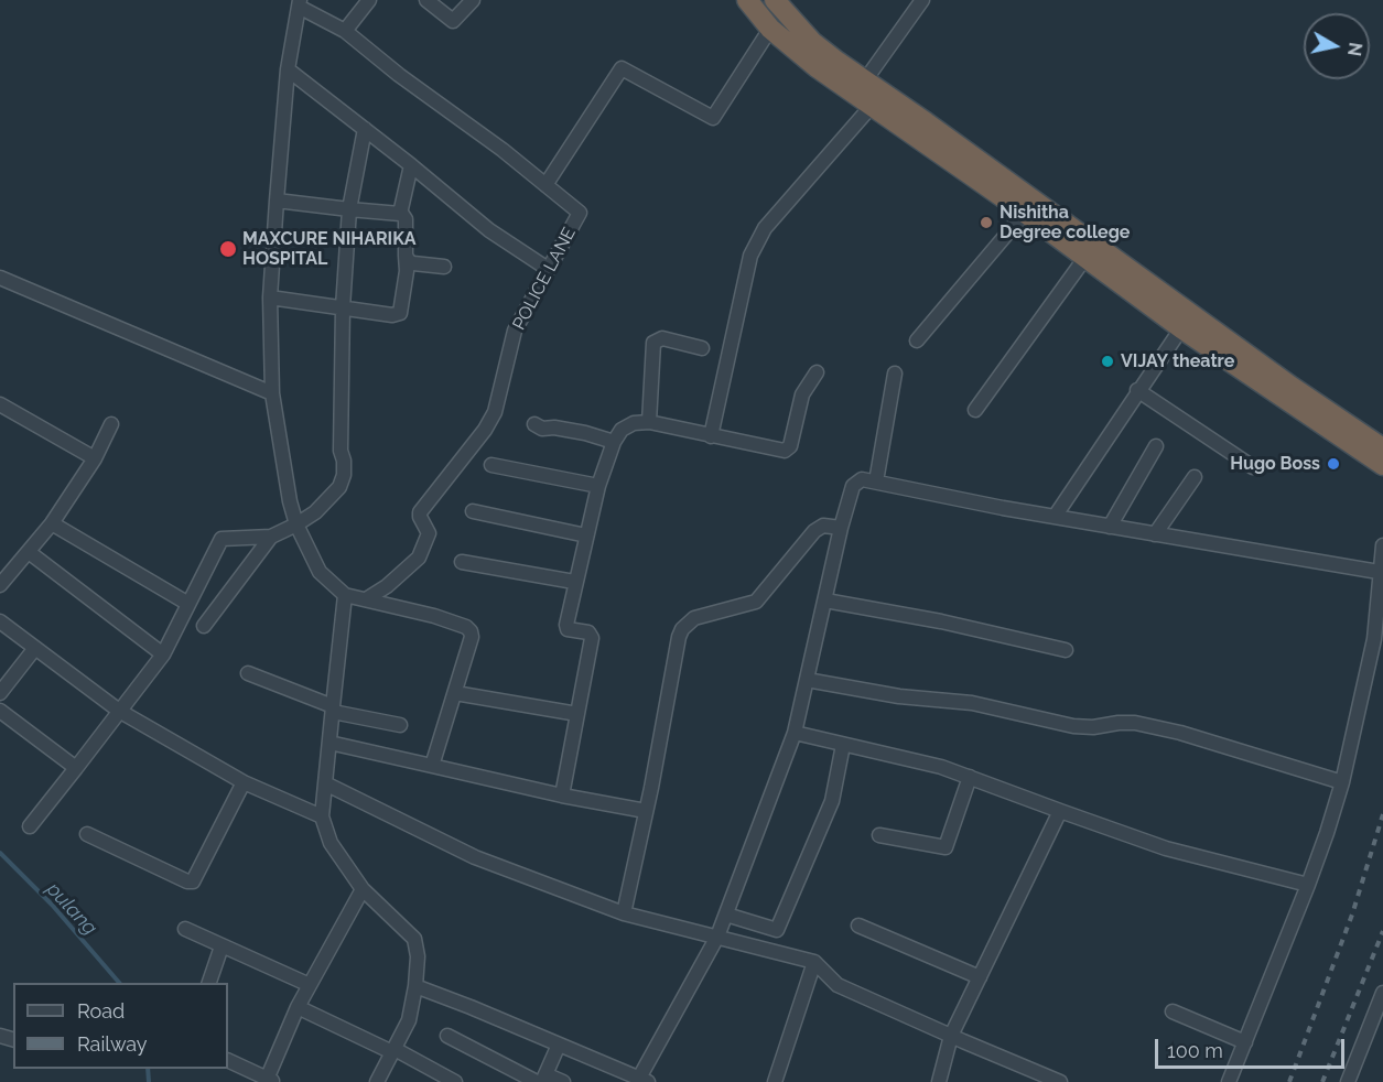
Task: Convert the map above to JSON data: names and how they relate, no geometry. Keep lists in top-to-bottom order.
{
  "streets": {
    "street": ["POLICE LANE"]
  },
  "water": ["pulang"],
  "places": [
    "Nishitha Degree college",
    "MAXCURE NIHARIKA HOSPITAL",
    "VIJAY theatre",
    "Hugo Boss"
  ],
  "legend": ["Road", "Railway"],
  "scale_bar": "100 m",
  "north": "right"
}
